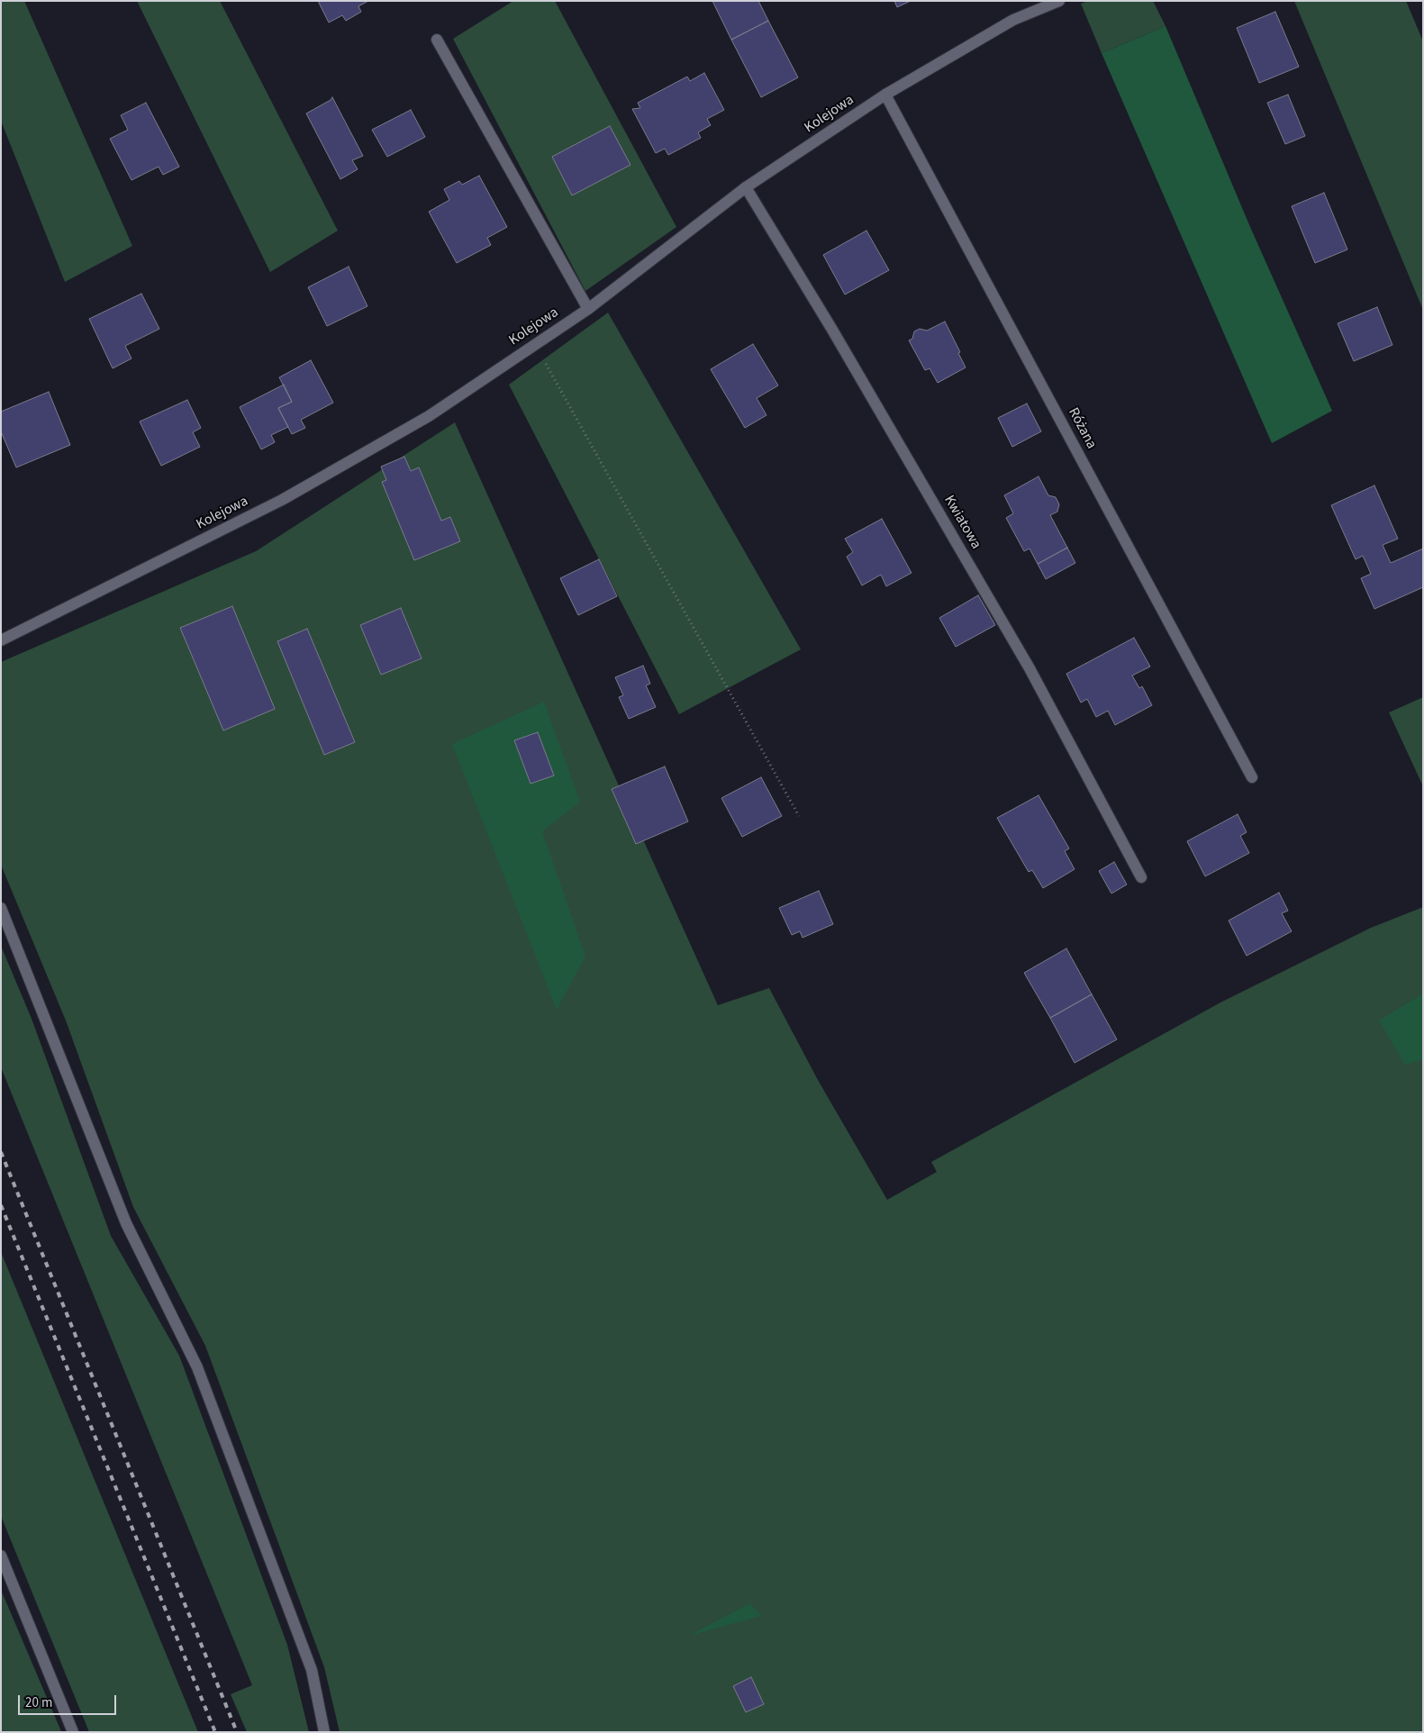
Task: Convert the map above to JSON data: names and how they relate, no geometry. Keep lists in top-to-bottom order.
{
  "streets": {
    "street": ["Kolejowa", "Różana", "Kwiatowa"]
  },
  "crossings": [
    ["Kolejowa", "Różana"],
    ["Kolejowa", "Kwiatowa"]
  ],
  "scale_bar": "20 m"
}
